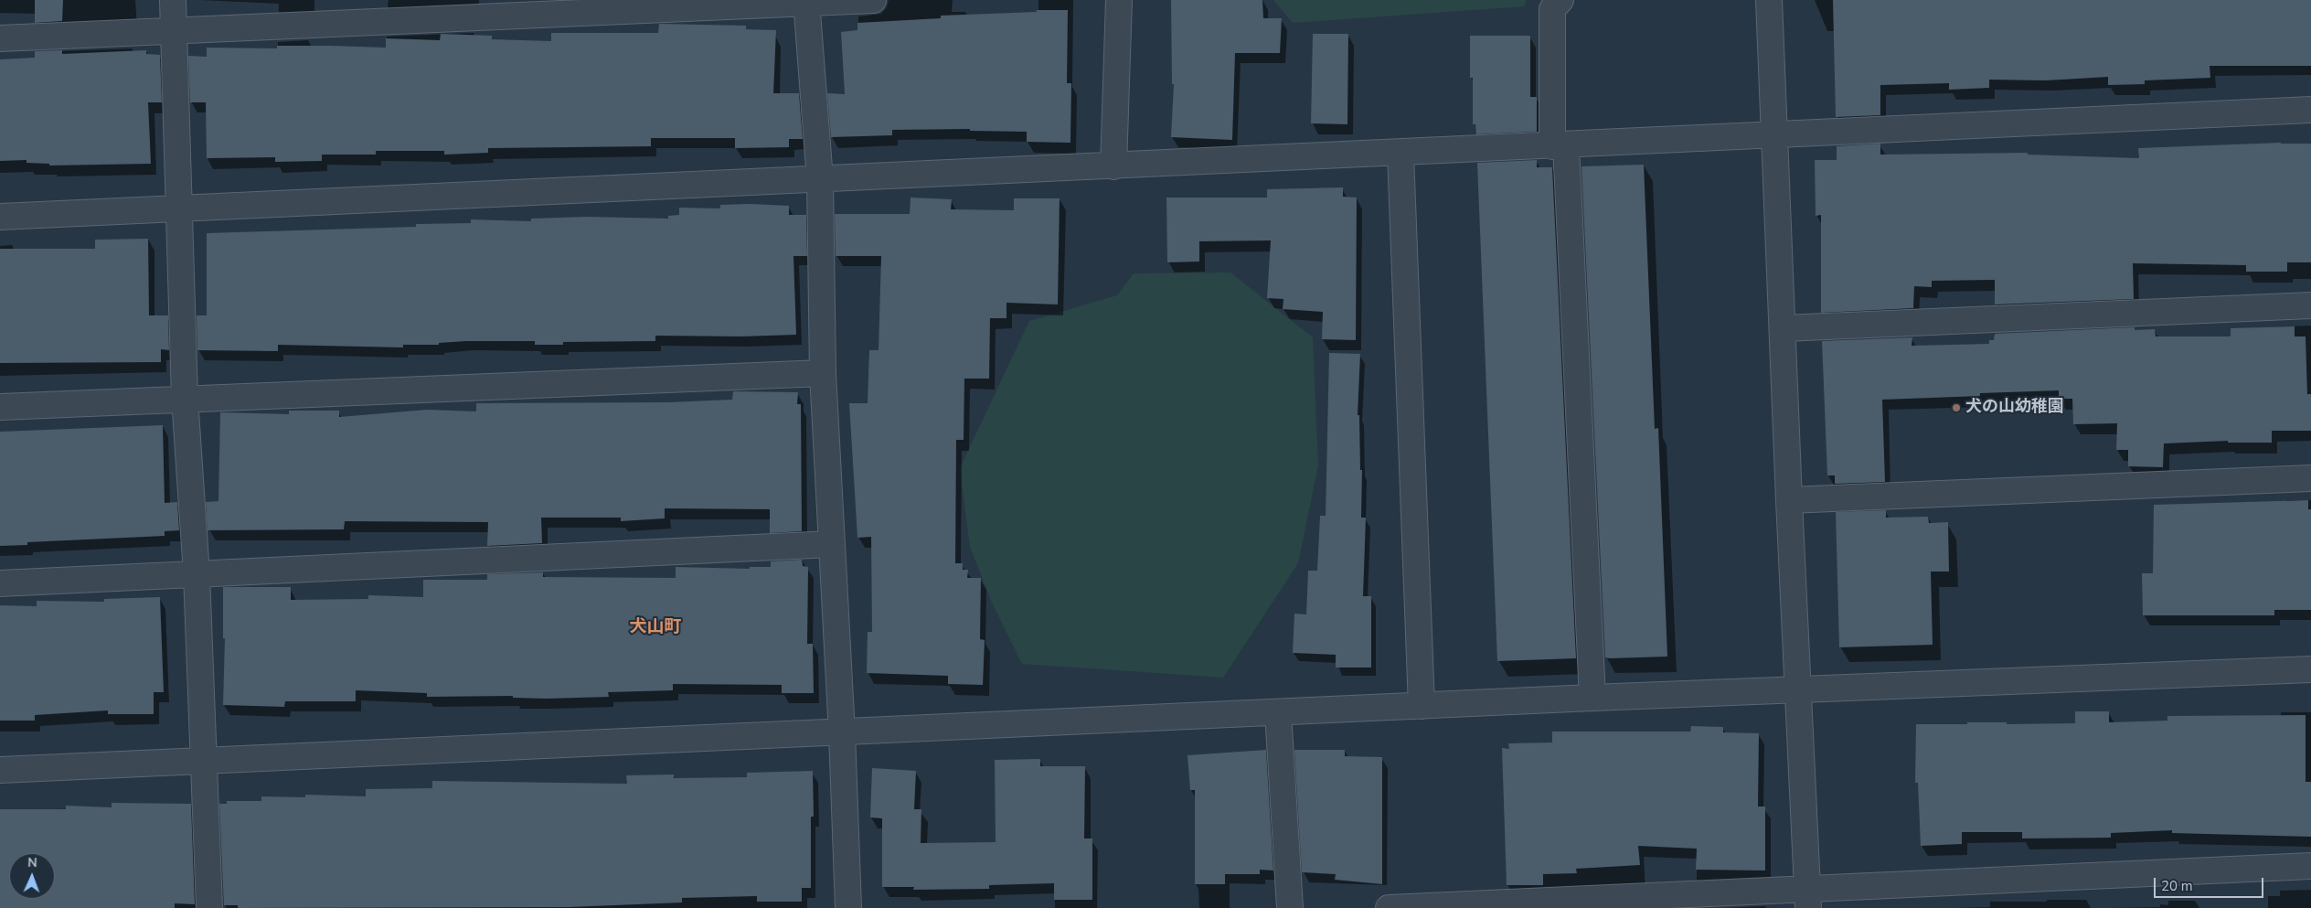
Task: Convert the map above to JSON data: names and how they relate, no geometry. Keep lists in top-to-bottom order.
{
  "districts": ["犬山町"],
  "places": ["犬の山幼稚園"],
  "scale_bar": "20 m",
  "north": "top"
}
